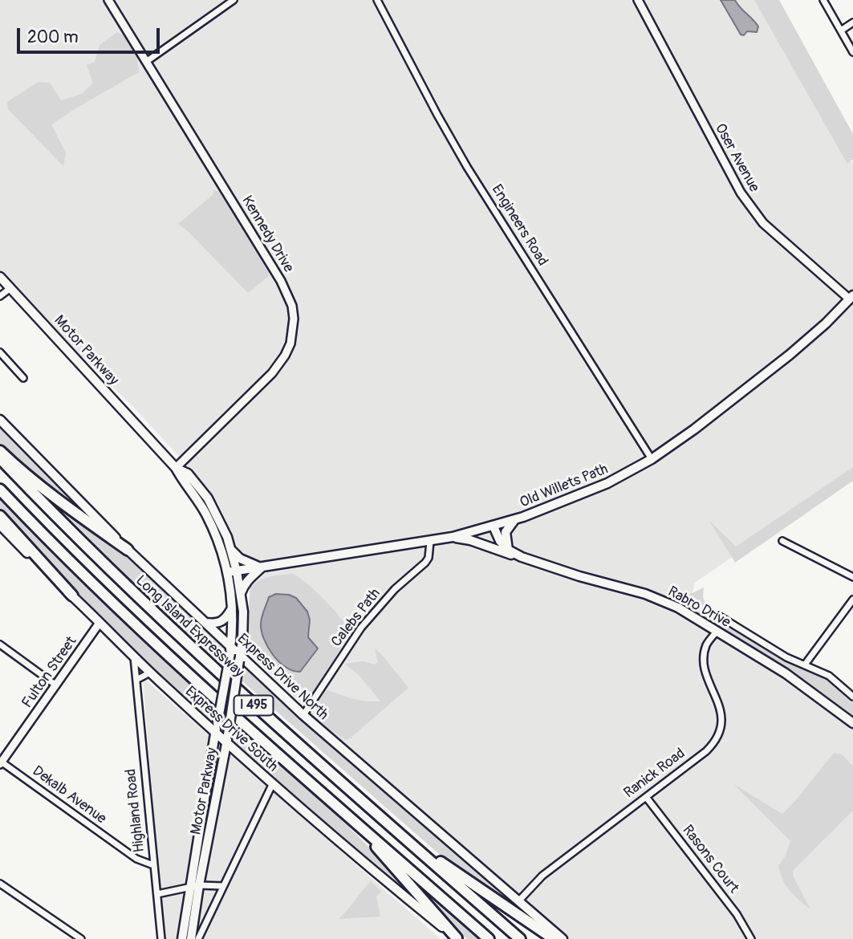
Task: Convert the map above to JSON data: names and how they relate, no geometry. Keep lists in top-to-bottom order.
{
  "streets": {
    "highway": ["Long Island Expressway", "I 495"],
    "main road": [
      "Motor Parkway",
      "Old Willets Path",
      "Rabro Drive",
      "Express Drive North",
      "Express Drive South"
    ],
    "street": [
      "Oser Avenue",
      "Engineers Road",
      "Kennedy Drive",
      "Calebs Path",
      "Fulton Street",
      "Ranick Road",
      "Dekalb Avenue",
      "Highland Road",
      "Rasons Court"
    ]
  },
  "crossings": [
    ["Oser Avenue", "Old Willets Path"],
    ["Engineers Road", "Old Willets Path"],
    ["Kennedy Drive", "Motor Parkway"],
    ["Motor Parkway", "Old Willets Path"],
    ["Motor Parkway", "Express Drive North"],
    ["Motor Parkway", "Express Drive South"],
    ["Old Willets Path", "Calebs Path"],
    ["Rabro Drive", "Ranick Road"],
    ["Calebs Path", "Express Drive North"],
    ["Fulton Street", "Express Drive South"],
    ["Fulton Street", "Dekalb Avenue"],
    ["Express Drive North", "Ranick Road"],
    ["Express Drive South", "Highland Road"],
    ["Ranick Road", "Rasons Court"],
    ["Dekalb Avenue", "Highland Road"]
  ],
  "scale_bar": "200 m"
}
